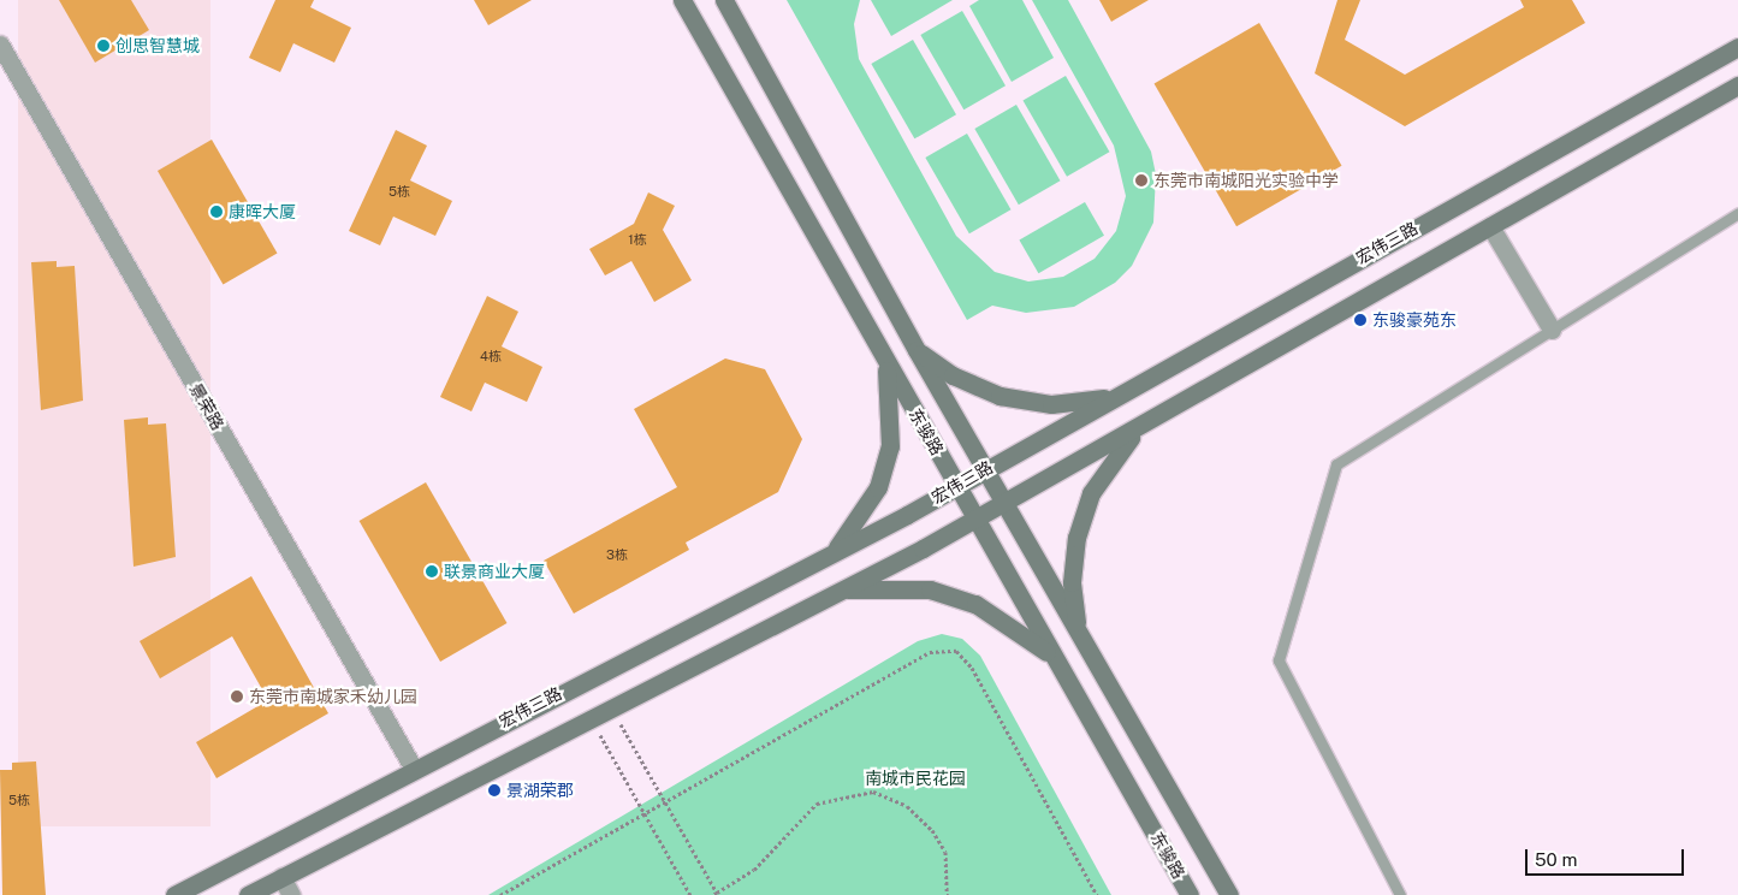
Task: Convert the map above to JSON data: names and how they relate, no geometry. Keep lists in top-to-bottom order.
{
  "streets": {
    "main road": ["宏伟三路", "东骏路"],
    "street": ["景荣路"]
  },
  "crossings": [
    ["宏伟三路", "景荣路"],
    ["宏伟三路", "东骏路"]
  ],
  "parks": ["南城市民花园"],
  "places": [
    "创思智慧城",
    "东莞市南城阳光实验中学",
    "康晖大厦",
    "东骏豪苑东",
    "联景商业大厦",
    "东莞市南城家禾幼儿园",
    "景湖荣郡"
  ],
  "house_numbers": [
    "5栋",
    "1栋",
    "4栋",
    "3栋",
    "5栋"
  ],
  "scale_bar": "50 m"
}
